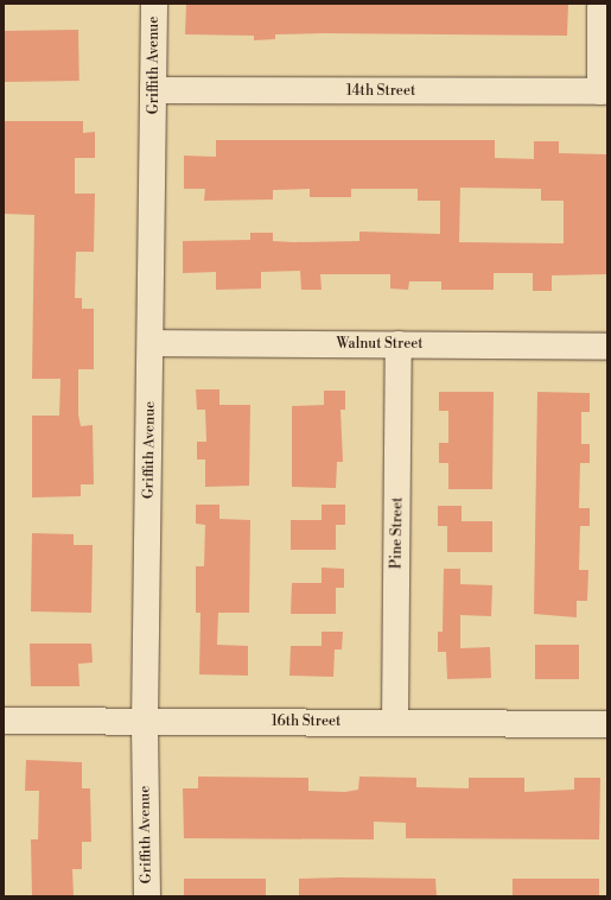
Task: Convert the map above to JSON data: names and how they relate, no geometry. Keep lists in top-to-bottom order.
{
  "streets": {
    "street": [
      "Griffith Avenue",
      "14th Street",
      "Walnut Street",
      "Pine Street",
      "16th Street"
    ]
  },
  "crossings": [
    ["Griffith Avenue", "14th Street"],
    ["Griffith Avenue", "Walnut Street"],
    ["Griffith Avenue", "16th Street"],
    ["Walnut Street", "Pine Street"],
    ["Pine Street", "16th Street"]
  ]
}
